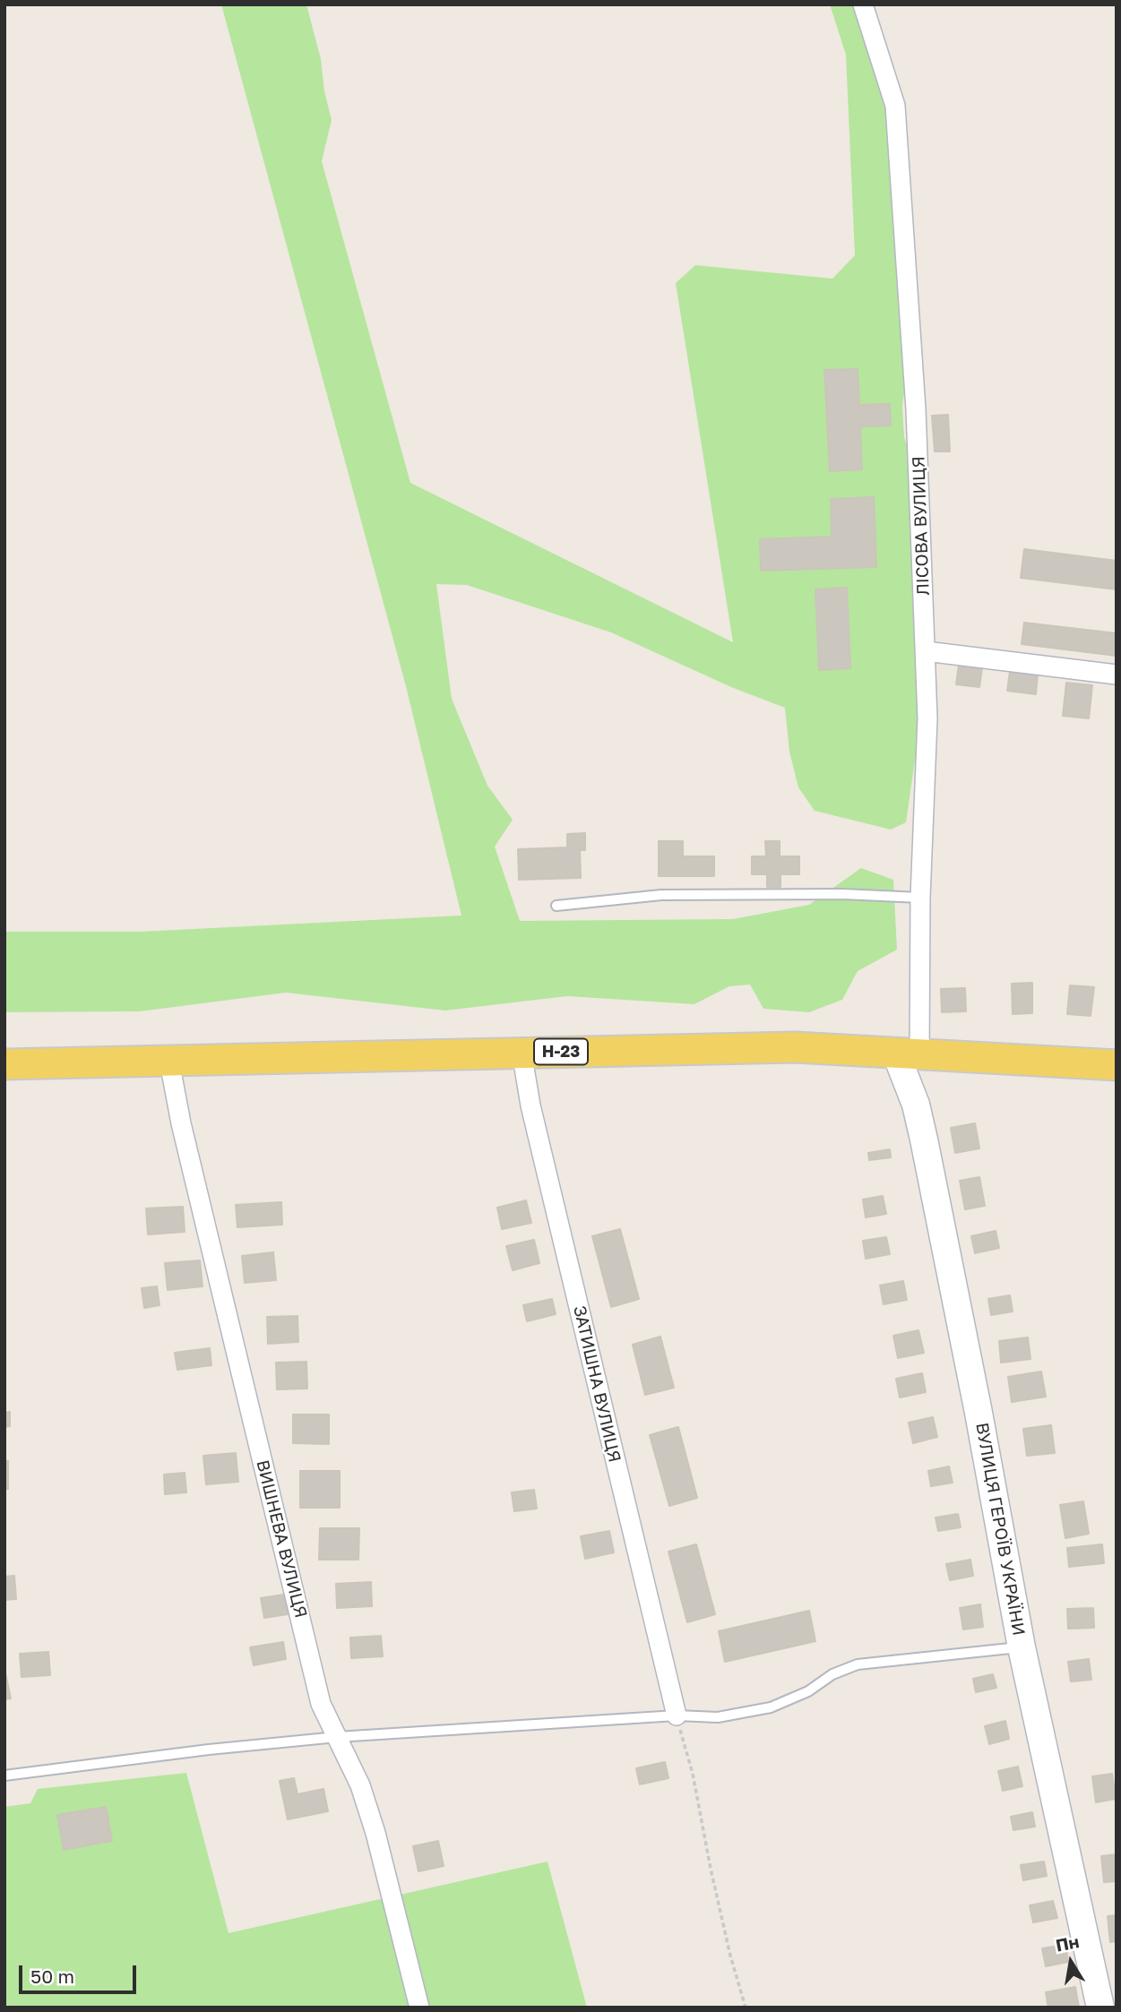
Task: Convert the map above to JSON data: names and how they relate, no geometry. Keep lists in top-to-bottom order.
{
  "streets": {
    "main road": ["Н-23"],
    "street": [
      "ЛІСОВА ВУЛИЦЯ",
      "ЗАТИШНА ВУЛИЦЯ",
      "ВУЛИЦЯ ГЕРОЇВ УКРАЇНИ",
      "ВИШНЕВА ВУЛИЦЯ"
    ]
  },
  "crossings": [
    ["ЛІСОВА ВУЛИЦЯ", "Н-23"],
    ["ЛІСОВА ВУЛИЦЯ", "ВУЛИЦЯ ГЕРОЇВ УКРАЇНИ"],
    ["Н-23", "ЗАТИШНА ВУЛИЦЯ"],
    ["Н-23", "ВУЛИЦЯ ГЕРОЇВ УКРАЇНИ"],
    ["Н-23", "ВИШНЕВА ВУЛИЦЯ"]
  ],
  "scale_bar": "50 m",
  "north": "top"
}
